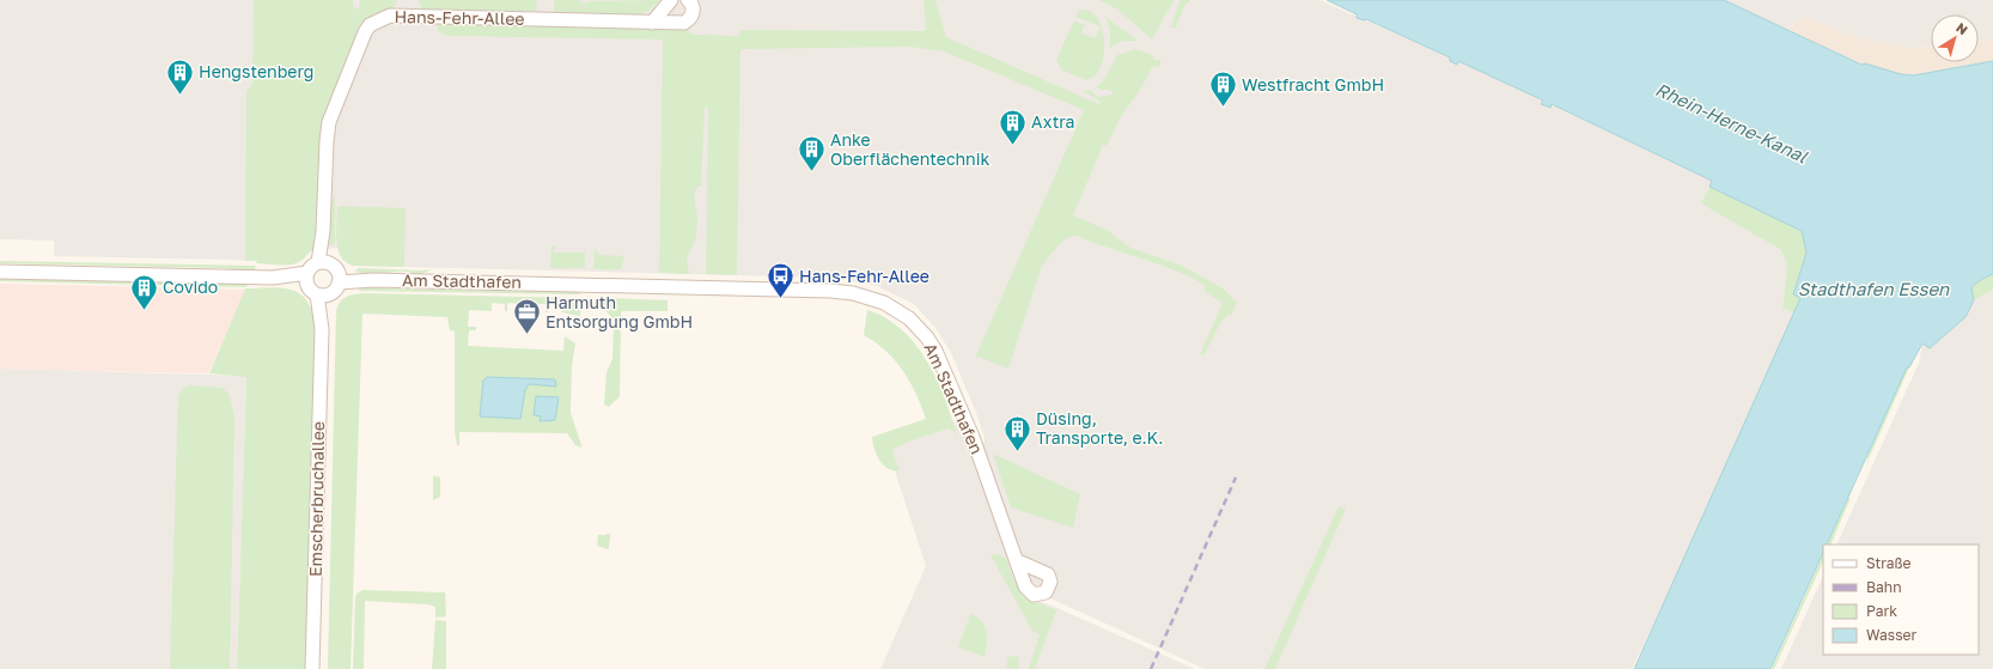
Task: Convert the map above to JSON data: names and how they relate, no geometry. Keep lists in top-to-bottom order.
{
  "streets": {
    "street": ["Hans-Fehr-Allee", "Am Stadthafen", "Emscherbruchallee"]
  },
  "crossings": [
    ["Hans-Fehr-Allee", "Am Stadthafen"],
    ["Hans-Fehr-Allee", "Emscherbruchallee"],
    ["Am Stadthafen", "Emscherbruchallee"]
  ],
  "water": ["Rhein-Herne-Kanal", "Stadthafen Essen"],
  "places": {
    "building": [
      "Hengstenberg",
      "Westfracht GmbH",
      "Axtra",
      "Anke Oberflächentechnik",
      "Covido",
      "Düsing, Transporte, e.K."
    ],
    "bus stop": ["Hans-Fehr-Allee"],
    "office": ["Harmuth Entsorgung GmbH"]
  },
  "legend": [
    "Straße",
    "Bahn",
    "Park",
    "Wasser"
  ],
  "north": "top right"
}
